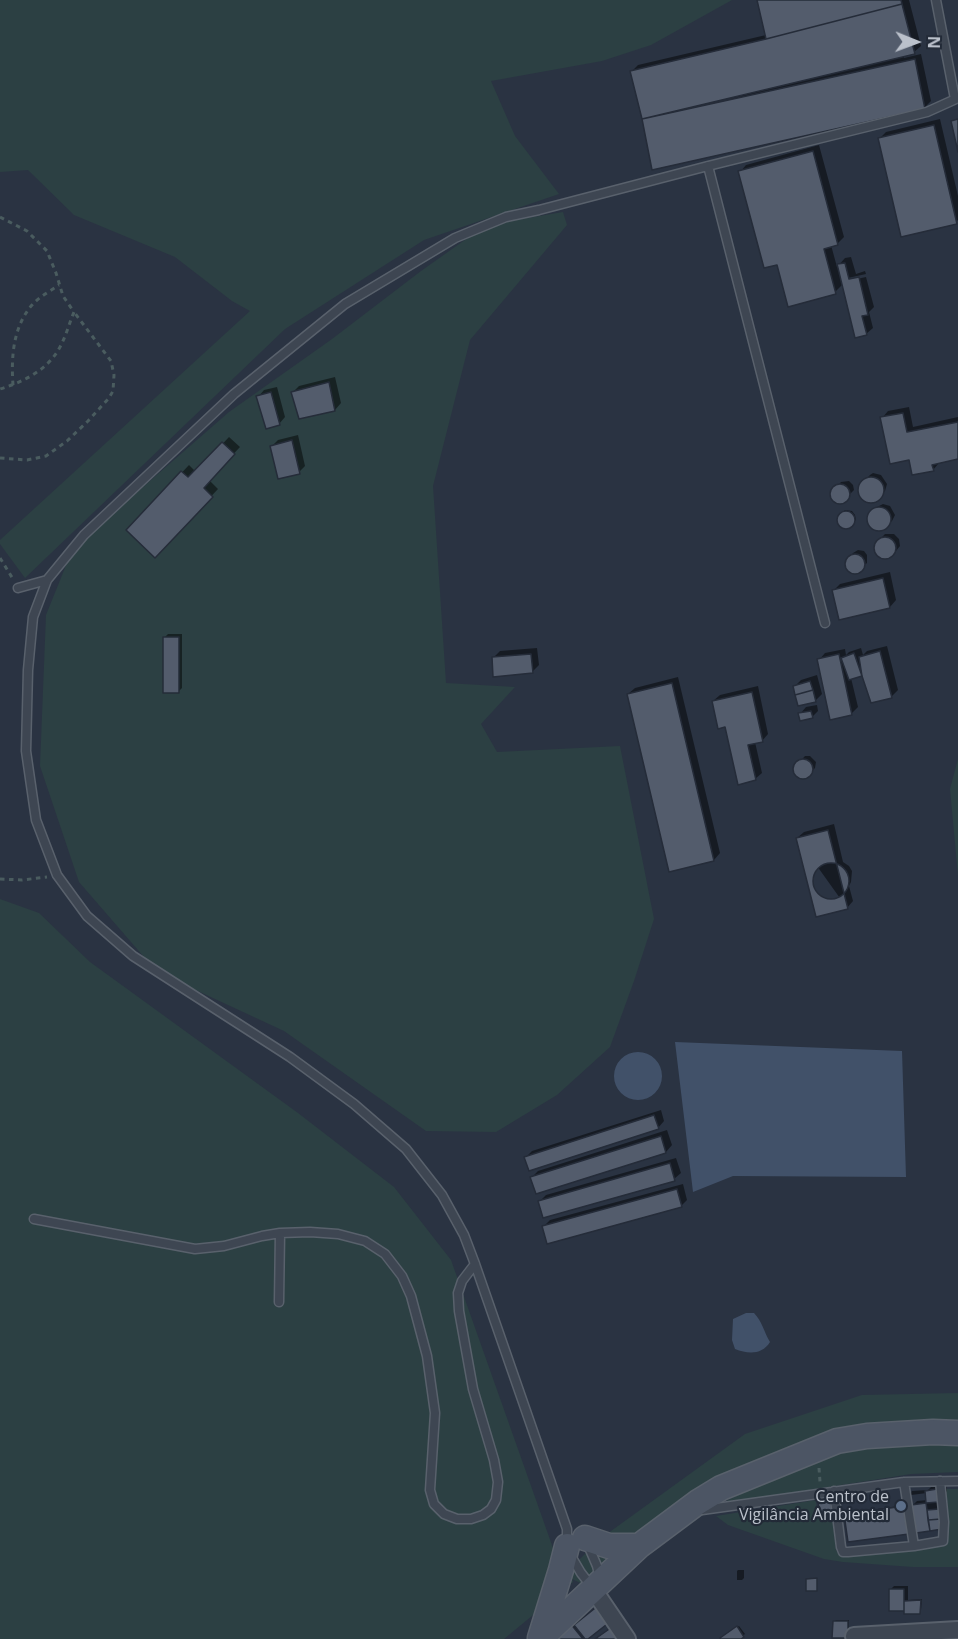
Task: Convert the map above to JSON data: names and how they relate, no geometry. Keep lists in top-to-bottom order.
{
  "places": ["Centro de Vigilância Ambiental"],
  "north": "right"
}
